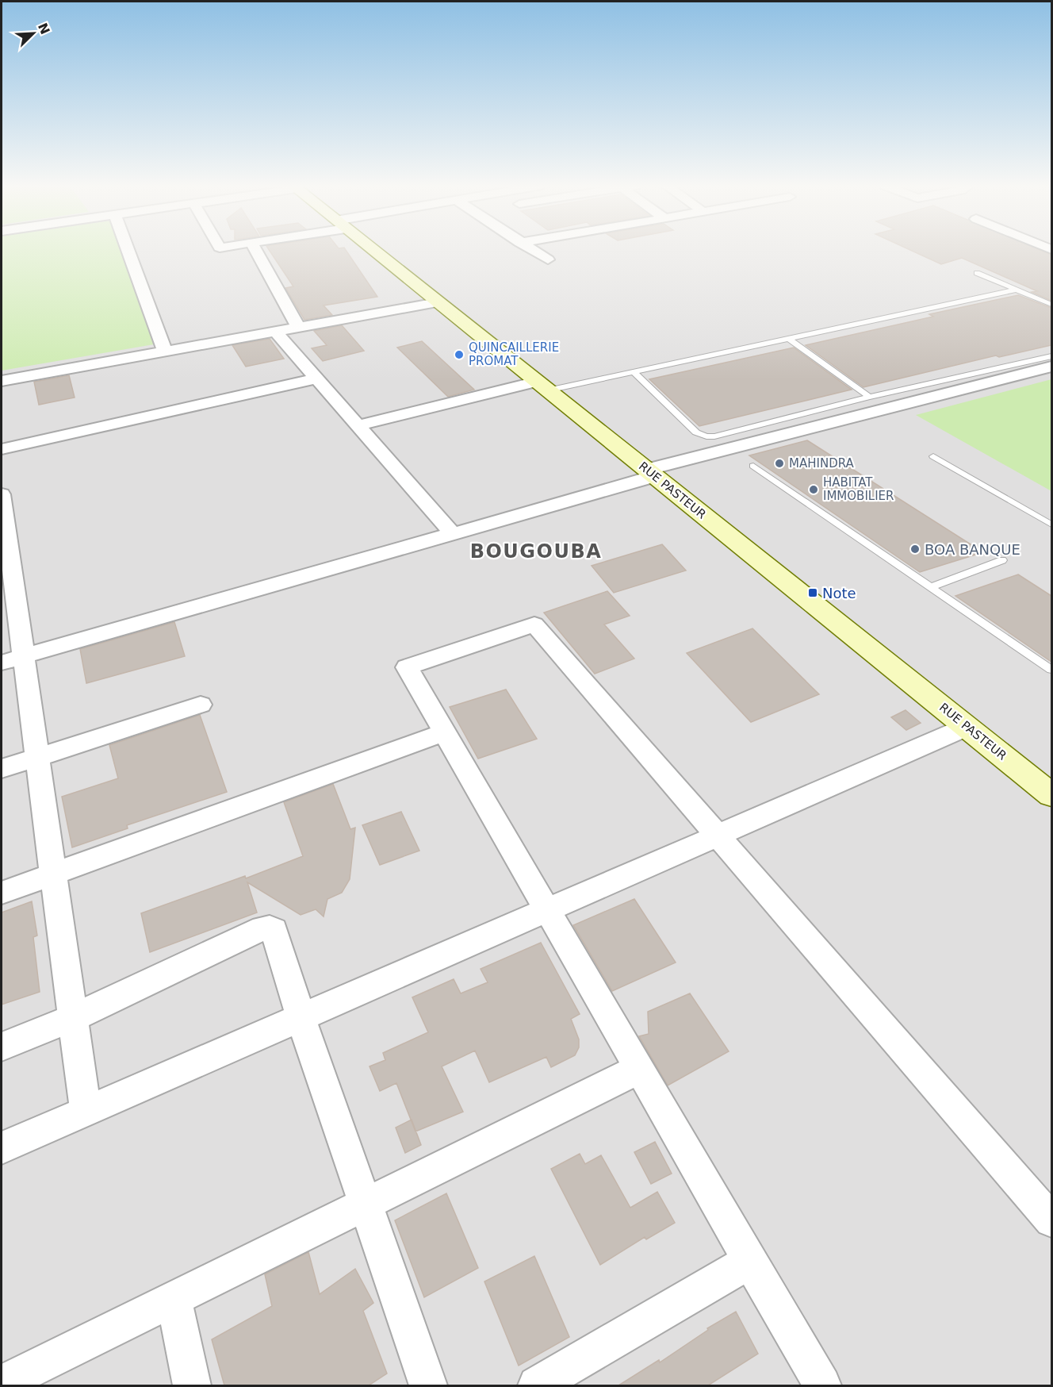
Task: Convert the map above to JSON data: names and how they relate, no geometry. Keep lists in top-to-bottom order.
{
  "streets": {
    "main road": ["RUE PASTEUR"]
  },
  "districts": ["BOUGOUBA"],
  "places": {
    "other": [
      "QUINCAILLERIE PROMAT",
      "MAHINDRA",
      "HABITAT IMMOBILIER",
      "BOA BANQUE"
    ],
    "transit": ["Note"]
  },
  "north": "top right"
}
